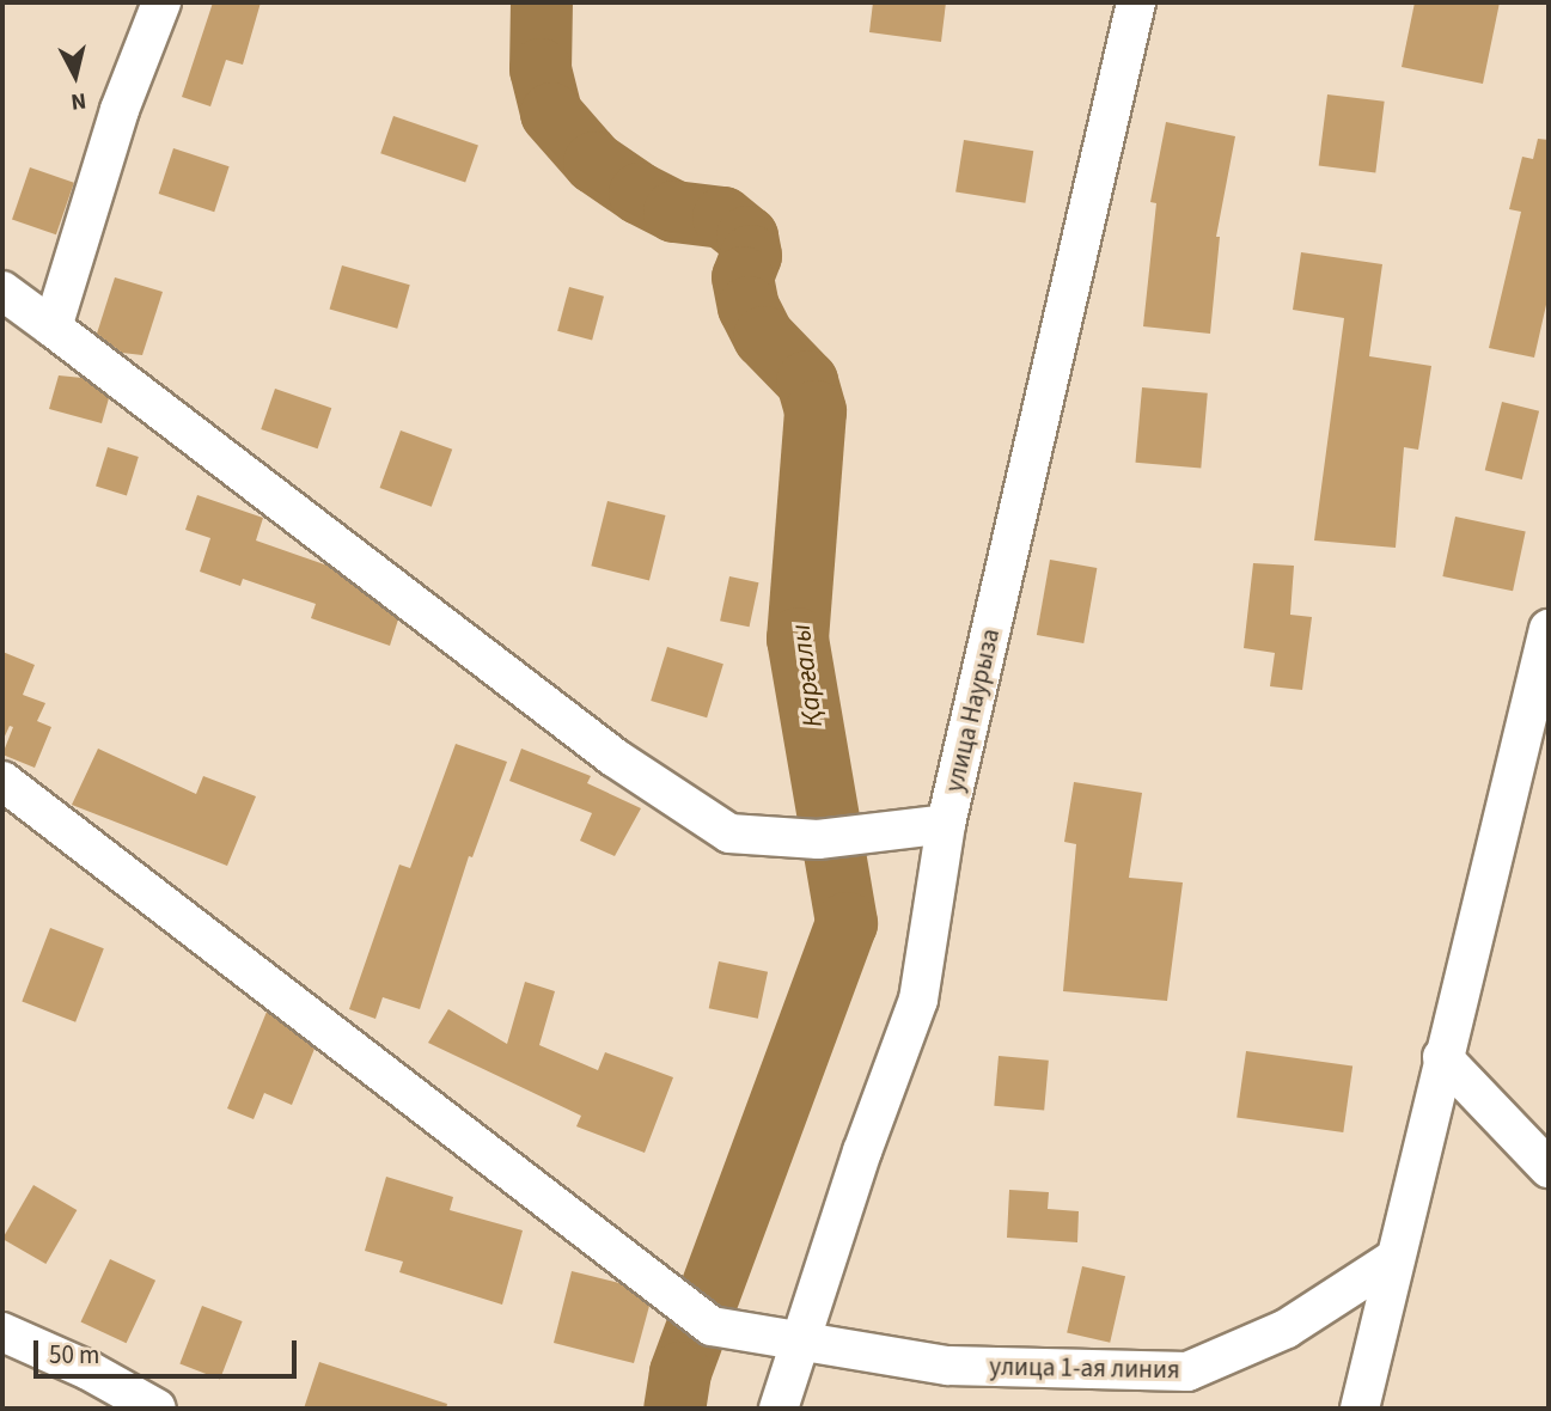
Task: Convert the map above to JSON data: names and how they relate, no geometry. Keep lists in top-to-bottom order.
{
  "streets": {
    "street": ["улица Наурыза", "улица 1-ая линия"]
  },
  "crossings": [
    ["улица Наурыза", "улица 1-ая линия"]
  ],
  "water": ["Қарғалы"],
  "scale_bar": "50 m",
  "north": "bottom"
}
